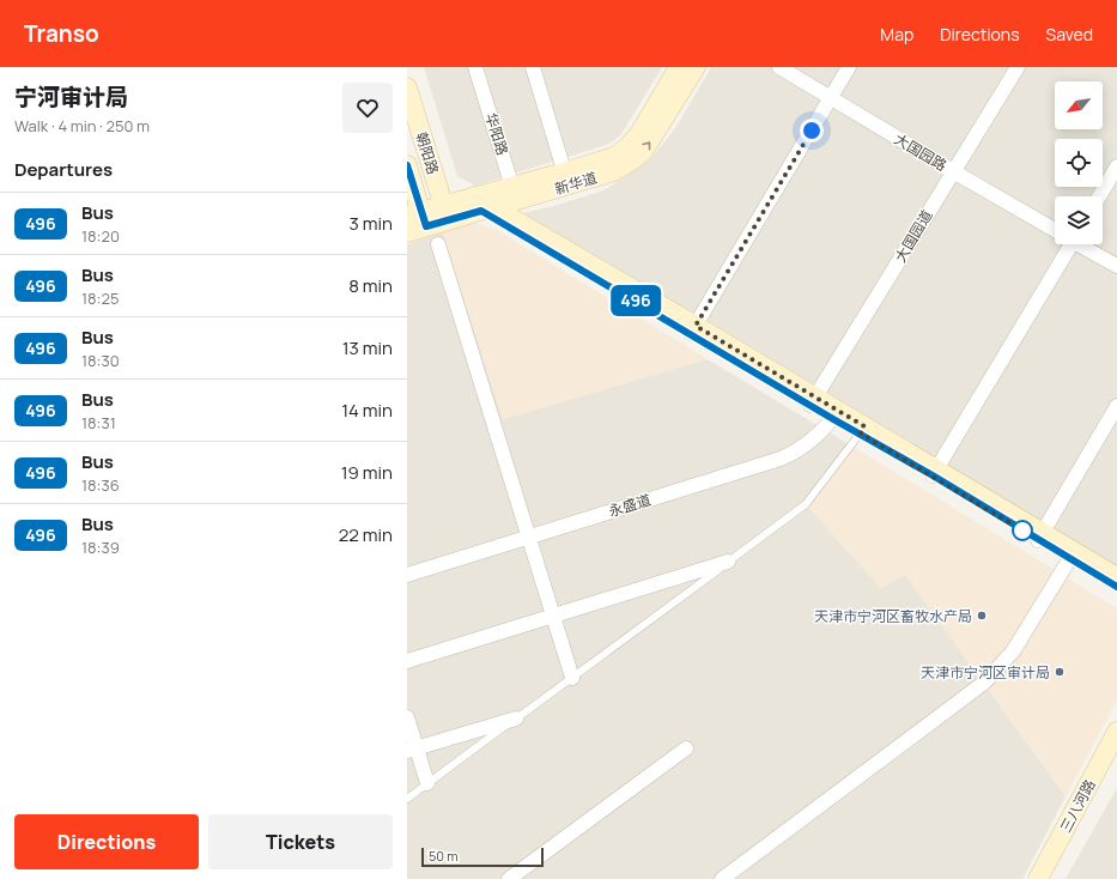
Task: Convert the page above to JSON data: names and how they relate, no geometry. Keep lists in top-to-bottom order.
{
  "streets": {
    "street": [
      "华阳路",
      "大国园路",
      "朝阳路",
      "新华道",
      "大国园道",
      "永盛道",
      "三八河路"
    ]
  },
  "crossings": [
    ["华阳路", "新华道"],
    ["大国园路", "大国园道"],
    ["朝阳路", "新华道"]
  ],
  "places": ["天津市宁河区畜牧水产局", "天津市宁河区审计局"],
  "lines": ["bus line 496"],
  "scale_bar": "50 m",
  "north": "bottom left",
  "page": {
    "header": "Transo",
    "nav": ["Map", "Directions", "Saved"],
    "heading": [
      ["宁河审计局", "Walk · 4 min · 250 m"],
      "Departures"
    ],
    "on_map": "496",
    "list": [
      {
        "mark": "496",
        "name": "Bus",
        "note": "18:20",
        "value": "3 min"
      },
      {
        "mark": "496",
        "name": "Bus",
        "note": "18:25",
        "value": "8 min"
      },
      {
        "mark": "496",
        "name": "Bus",
        "note": "18:30",
        "value": "13 min"
      },
      {
        "mark": "496",
        "name": "Bus",
        "note": "18:31",
        "value": "14 min"
      },
      {
        "mark": "496",
        "name": "Bus",
        "note": "18:36",
        "value": "19 min"
      },
      {
        "mark": "496",
        "name": "Bus",
        "note": "18:39",
        "value": "22 min"
      }
    ],
    "buttons": ["Directions", "Tickets"],
    "scale": "50 m"
  }
}
